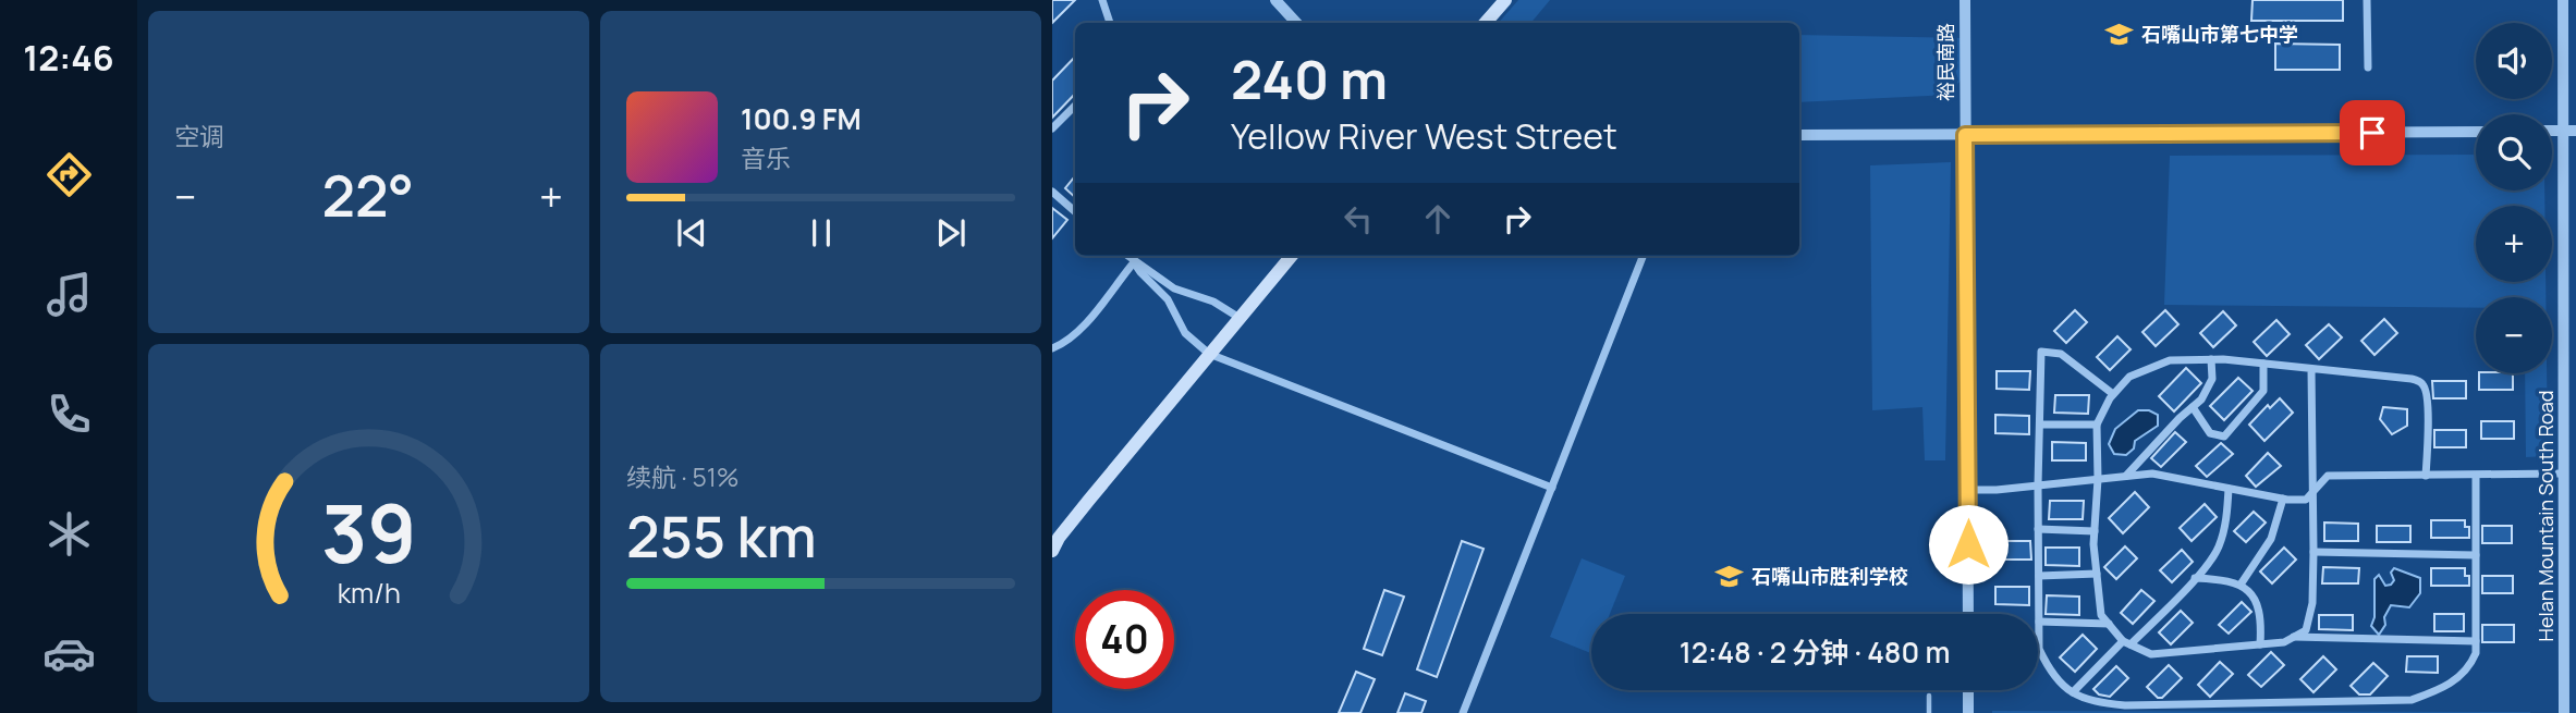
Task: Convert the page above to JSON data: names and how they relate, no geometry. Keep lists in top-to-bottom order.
{
  "streets": {
    "street": ["裕民南路", "Helan Mountain South Road"]
  },
  "places": {
    "school or university": ["石嘴山市第七中学", "石嘴山市胜利学校"]
  },
  "page": {
    "tabs": "12:46",
    "tile": [
      "空调",
      ["续航 · 51%", "255 km"]
    ],
    "map_buttons": ["+", "−"],
    "turn": ["240 m", "Yellow River West Street"],
    "song": ["100.9 FM", "音乐"],
    "heat": ["−", "22°", "+"],
    "limit": "40",
    "trip": "12:48 · 2 分钟 · 480 m",
    "gauge": ["39", "km/h"]
  }
}
